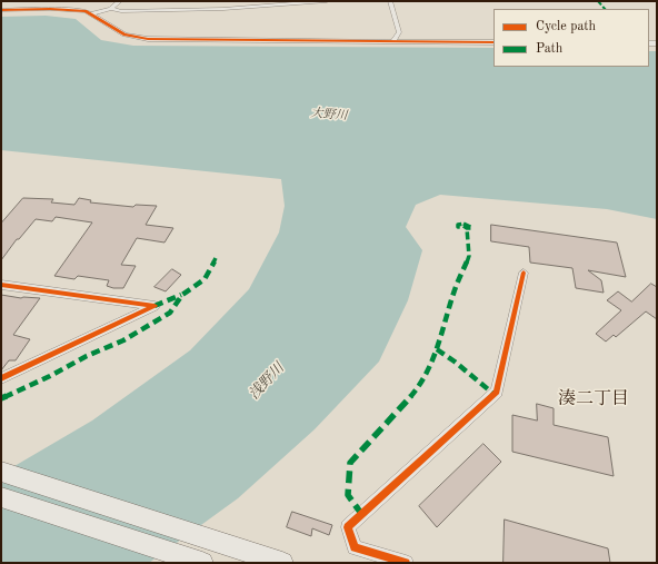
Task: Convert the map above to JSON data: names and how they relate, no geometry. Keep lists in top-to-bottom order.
{
  "districts": ["湊二丁目"],
  "water": ["大野川", "浅野川"],
  "legend": ["Cycle path", "Path"]
}
